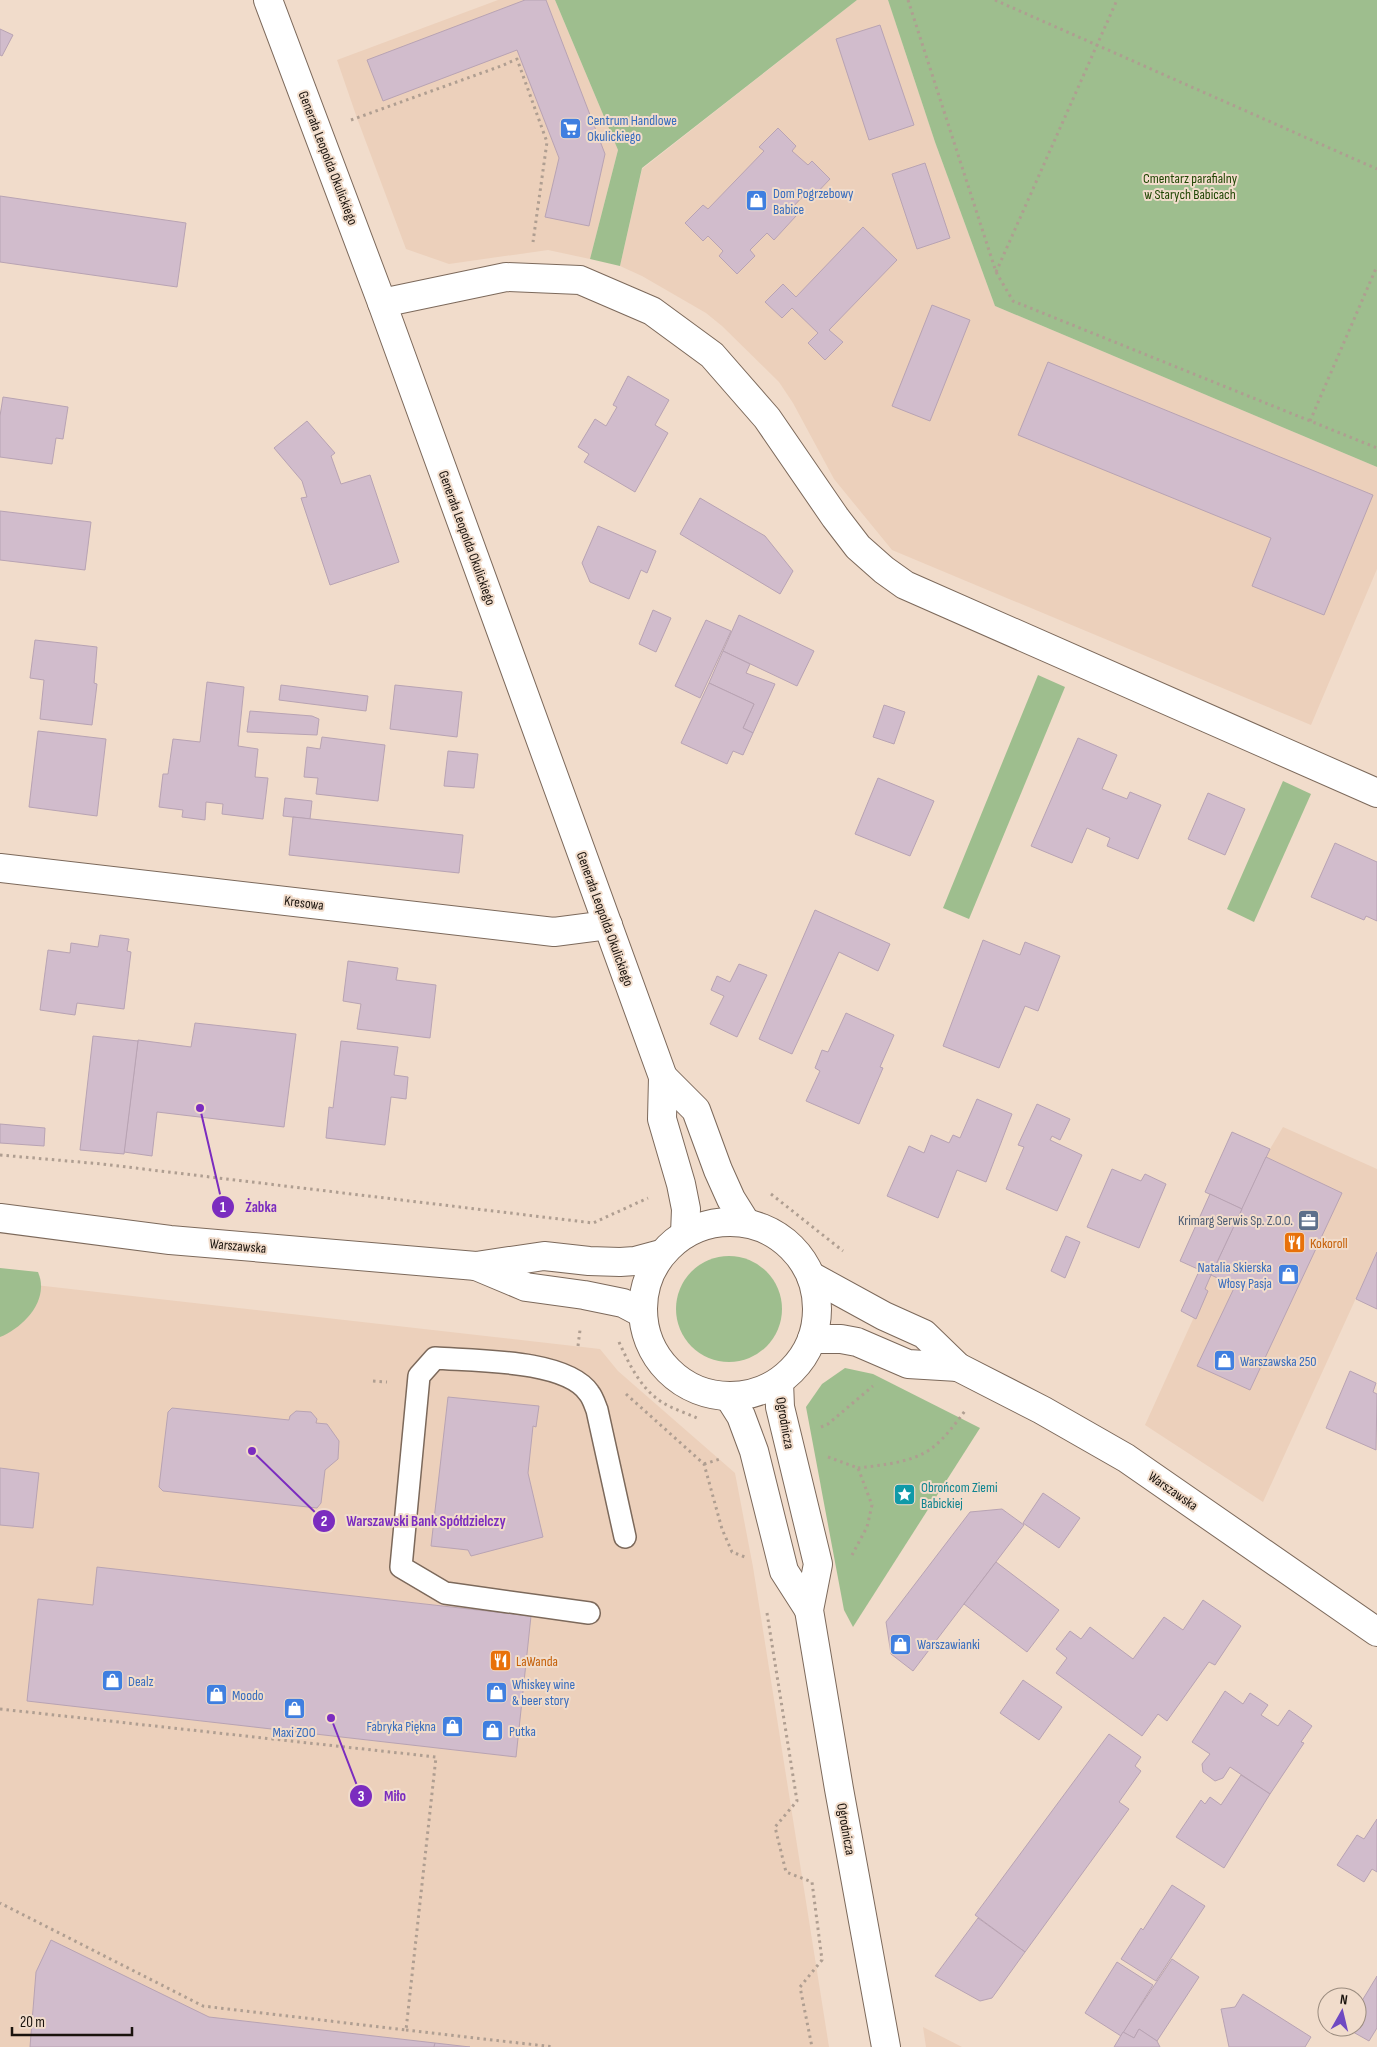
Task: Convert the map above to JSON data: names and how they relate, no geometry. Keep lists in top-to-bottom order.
{
  "streets": {
    "main road": [
      "Generała Leopolda Okulickiego",
      "Kresowa",
      "Warszawska",
      "Ogrodnicza"
    ]
  },
  "crossings": [
    ["Generała Leopolda Okulickiego", "Kresowa"],
    ["Generała Leopolda Okulickiego", "Warszawska"],
    ["Generała Leopolda Okulickiego", "Ogrodnicza"],
    ["Warszawska", "Ogrodnicza"]
  ],
  "parks": ["Cmentarz parafialny w Starych Babicach"],
  "places": {
    "supermarket": ["Centrum Handlowe Okulickiego"],
    "shop": [
      "Dom Pogrzebowy Babice",
      "Natalia Skierska Włosy Pasja",
      "Warszawska 250",
      "Warszawianki",
      "Dealz",
      "Whiskey wine & beer story",
      "Moodo",
      "Maxi ZOO",
      "Fabryka Piękna",
      "Putka"
    ],
    "other": ["Żabka", "Warszawski Bank Spółdzielczy", "Miło"],
    "office": ["Krimarg Serwis Sp. Z.O.O."],
    "restaurant": ["Kokoroll", "LaWanda"],
    "place": ["Obrońcom Ziemi Babickiej"]
  },
  "scale_bar": "20 m",
  "north": "top"
}
